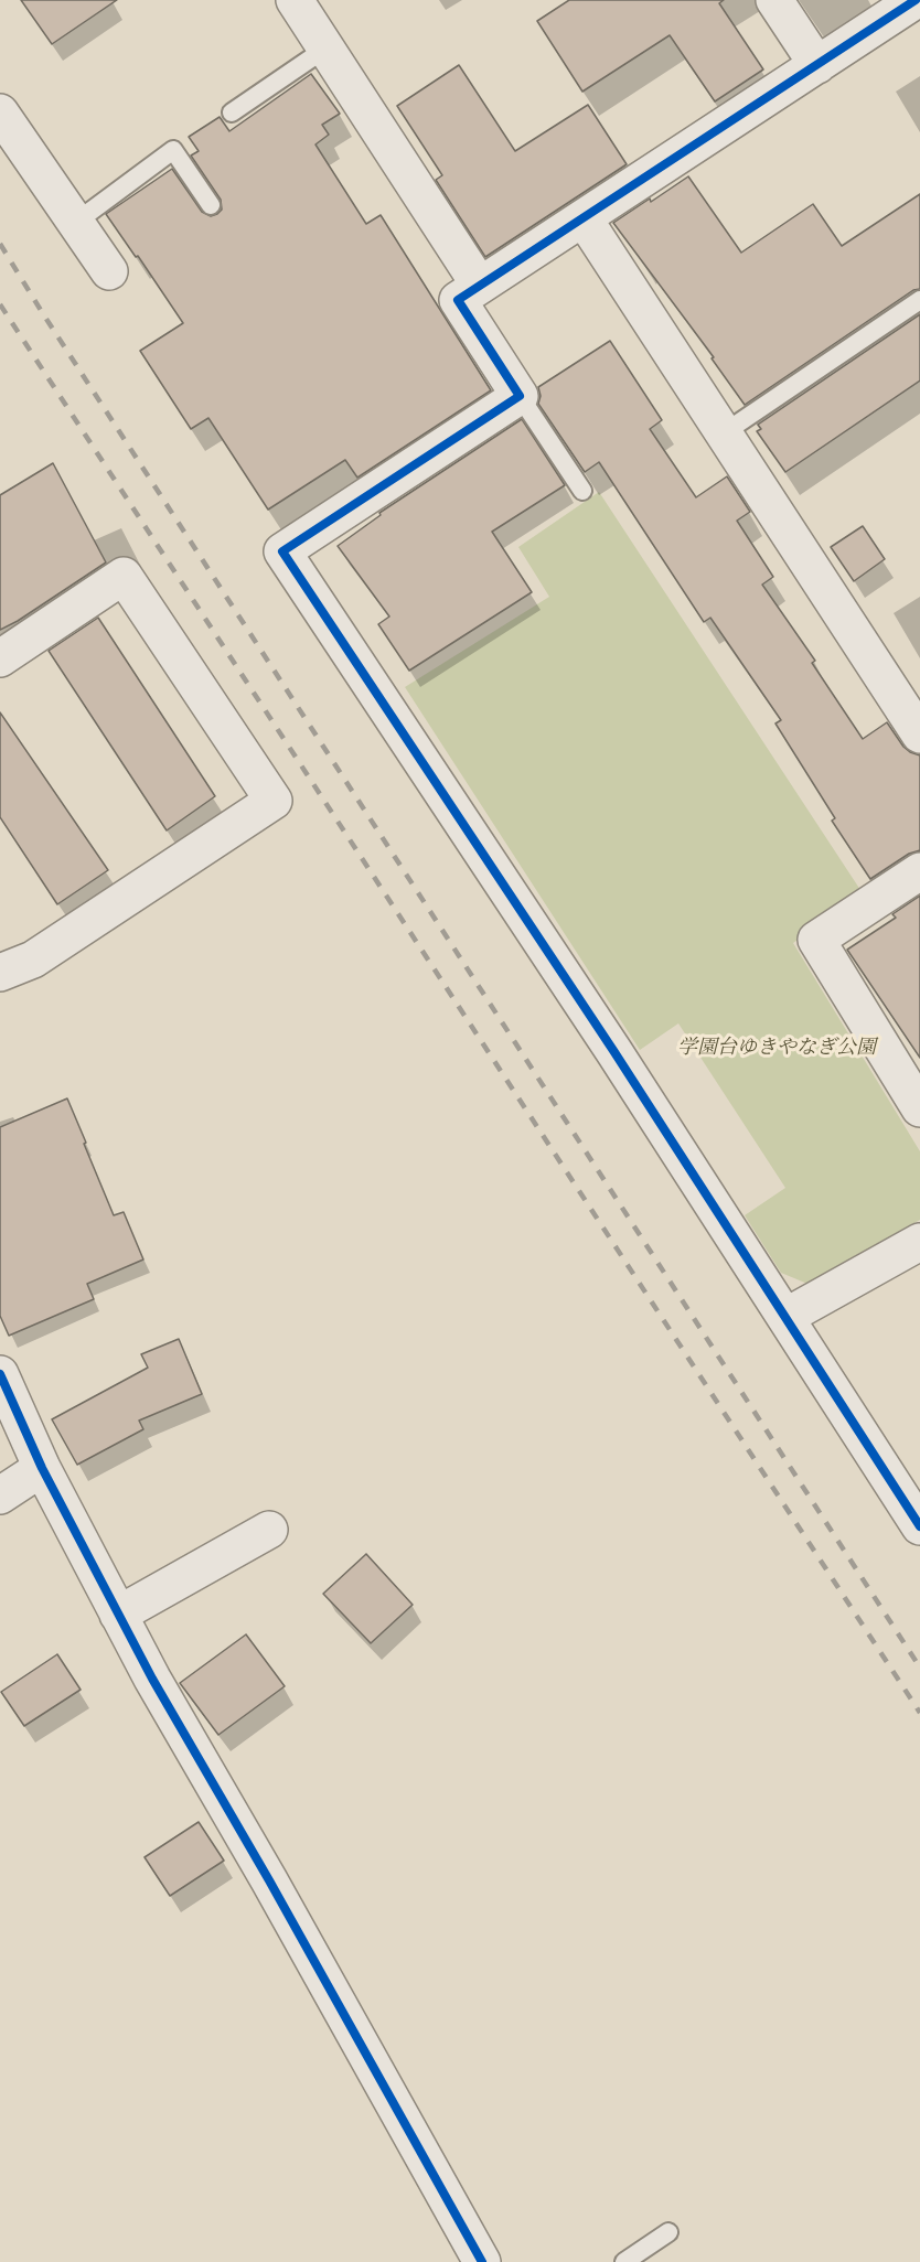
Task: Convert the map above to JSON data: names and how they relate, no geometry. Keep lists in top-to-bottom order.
{
  "parks": ["学園台ゆきやなぎ公園"]
}
